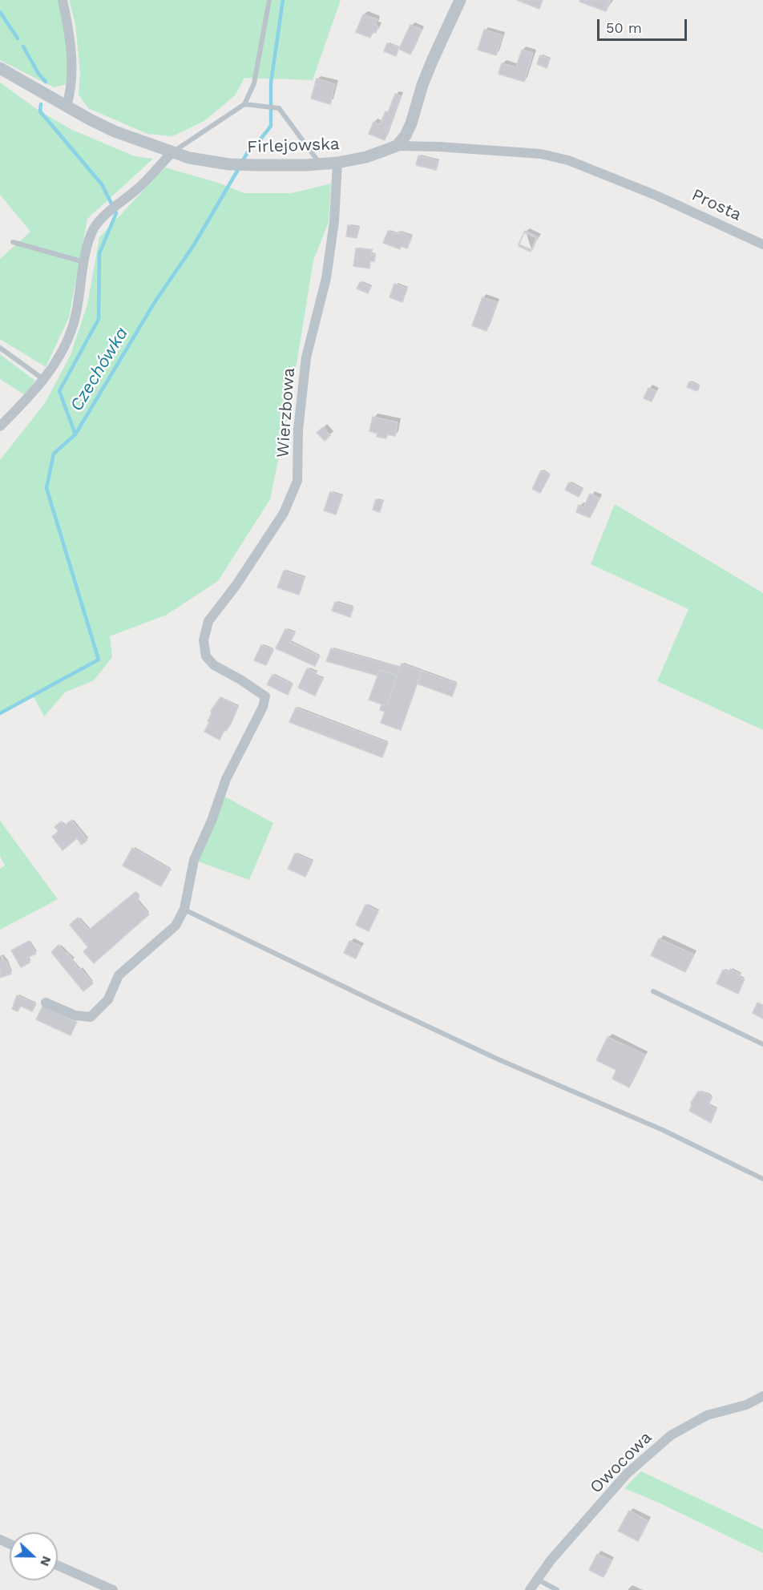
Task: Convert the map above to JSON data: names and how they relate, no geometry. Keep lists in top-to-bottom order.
{
  "streets": {
    "street": [
      "Firlejowska",
      "Prosta",
      "Wierzbowa",
      "Owocowa"
    ]
  },
  "crossings": [
    ["Firlejowska", "Prosta"],
    ["Firlejowska", "Wierzbowa"]
  ],
  "water": ["Czechówka"],
  "scale_bar": "50 m",
  "north": "right"
}
